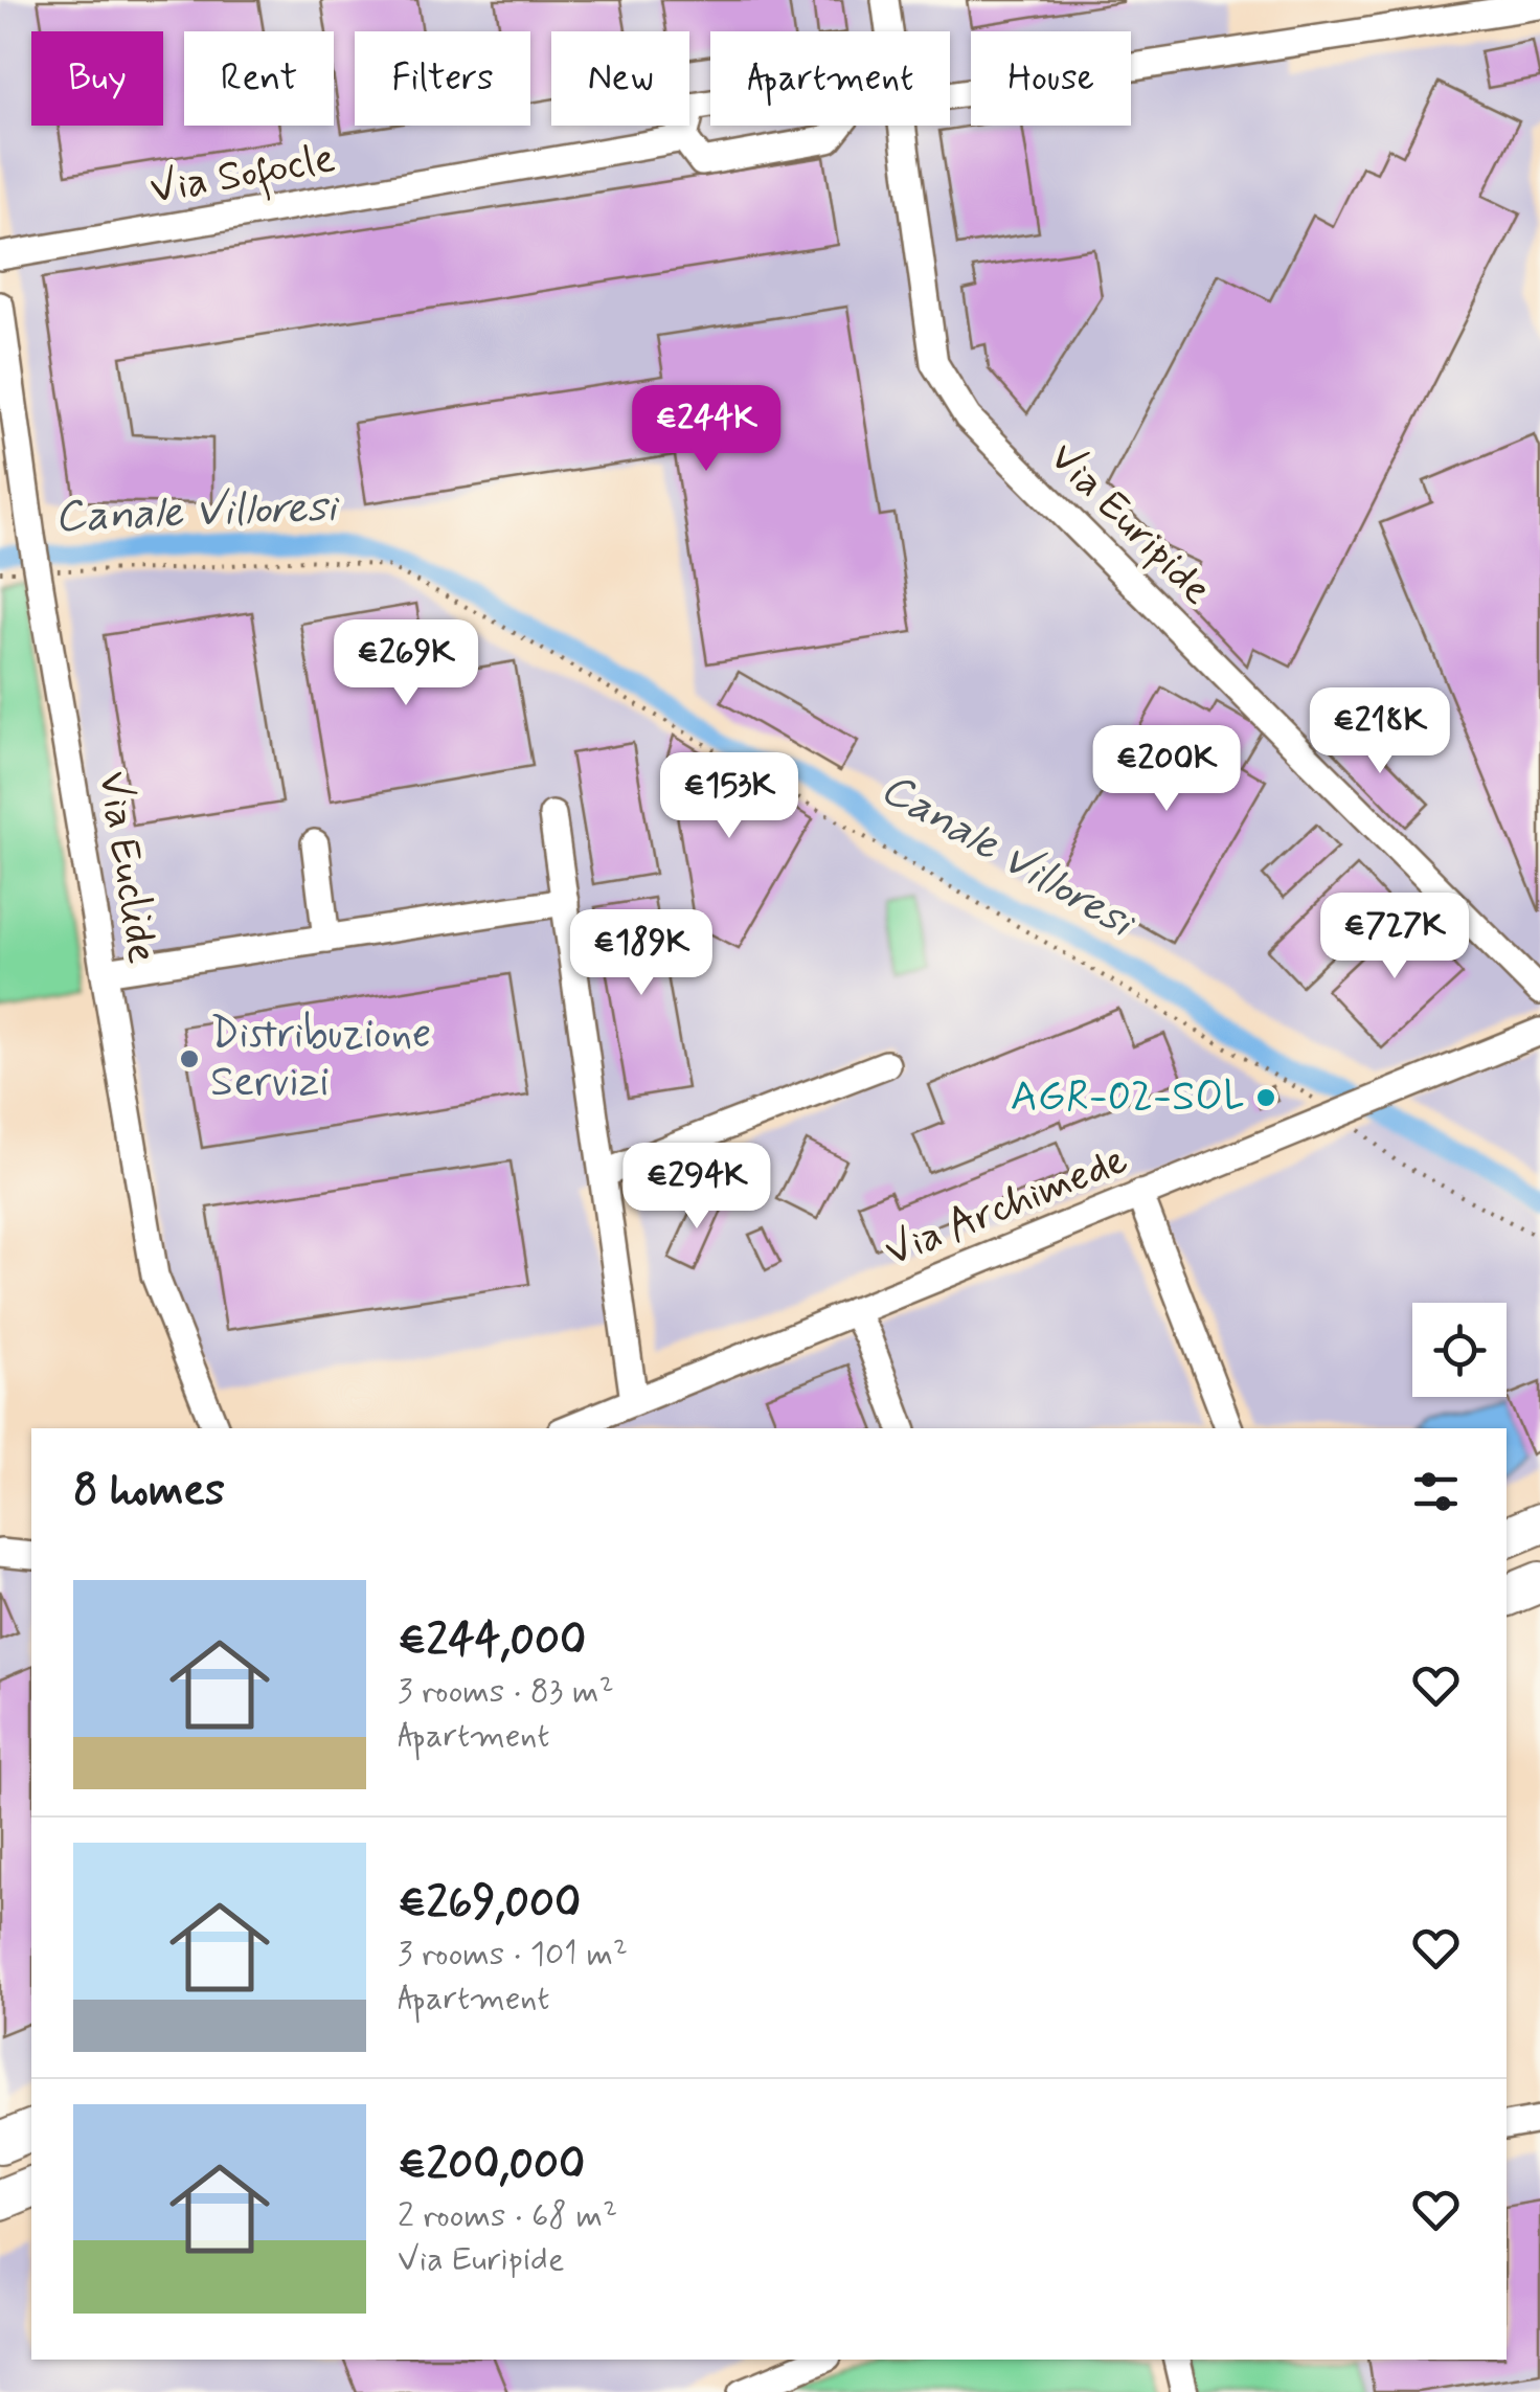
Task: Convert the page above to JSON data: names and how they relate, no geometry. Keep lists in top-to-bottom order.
{
  "streets": {
    "street": [
      "Via Sofocle",
      "Via Euripide",
      "Via Euclide",
      "Via Archimede"
    ]
  },
  "water": ["Canale Villoresi"],
  "places": ["Distribuzione Servizi", "AGR-02-SOL"],
  "page": {
    "chip": [
      "Buy",
      "Rent",
      "Filters",
      "New",
      "Apartment",
      "House"
    ],
    "price": [
      "€244K",
      "€269K",
      "€218K",
      "€200K",
      "€153K",
      "€727K",
      "€189K",
      "€294K"
    ],
    "heading": "8 homes",
    "list": [
      {
        "name": "€244,000",
        "note": "3 rooms · 83 m² · Apartment"
      },
      {
        "name": "€269,000",
        "note": "3 rooms · 101 m² · Apartment"
      },
      {
        "name": "€200,000",
        "note": "2 rooms · 68 m² · Via Euripide"
      }
    ]
  }
}
